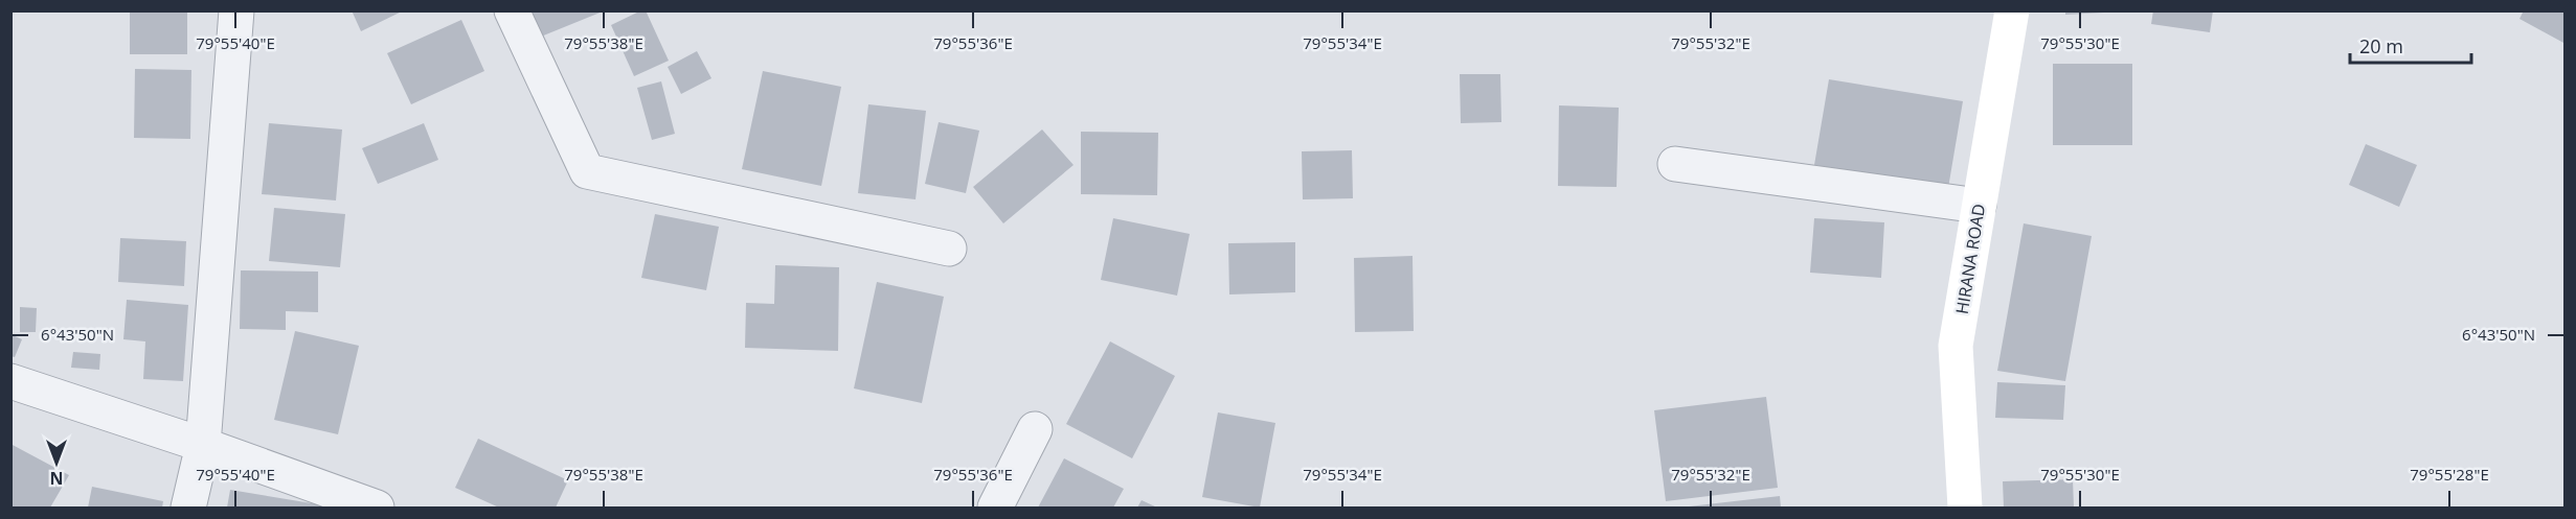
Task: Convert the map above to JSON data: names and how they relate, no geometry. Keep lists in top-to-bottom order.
{
  "streets": {
    "street": ["HIRANA ROAD"]
  },
  "scale_bar": "20 m",
  "north": "bottom",
  "coordinates": [
    "79°55'40\"E",
    "79°55'38\"E",
    "79°55'36\"E",
    "79°55'34\"E",
    "79°55'32\"E",
    "79°55'30\"E",
    "6°43'50\"N",
    "79°55'28\"E"
  ]
}
